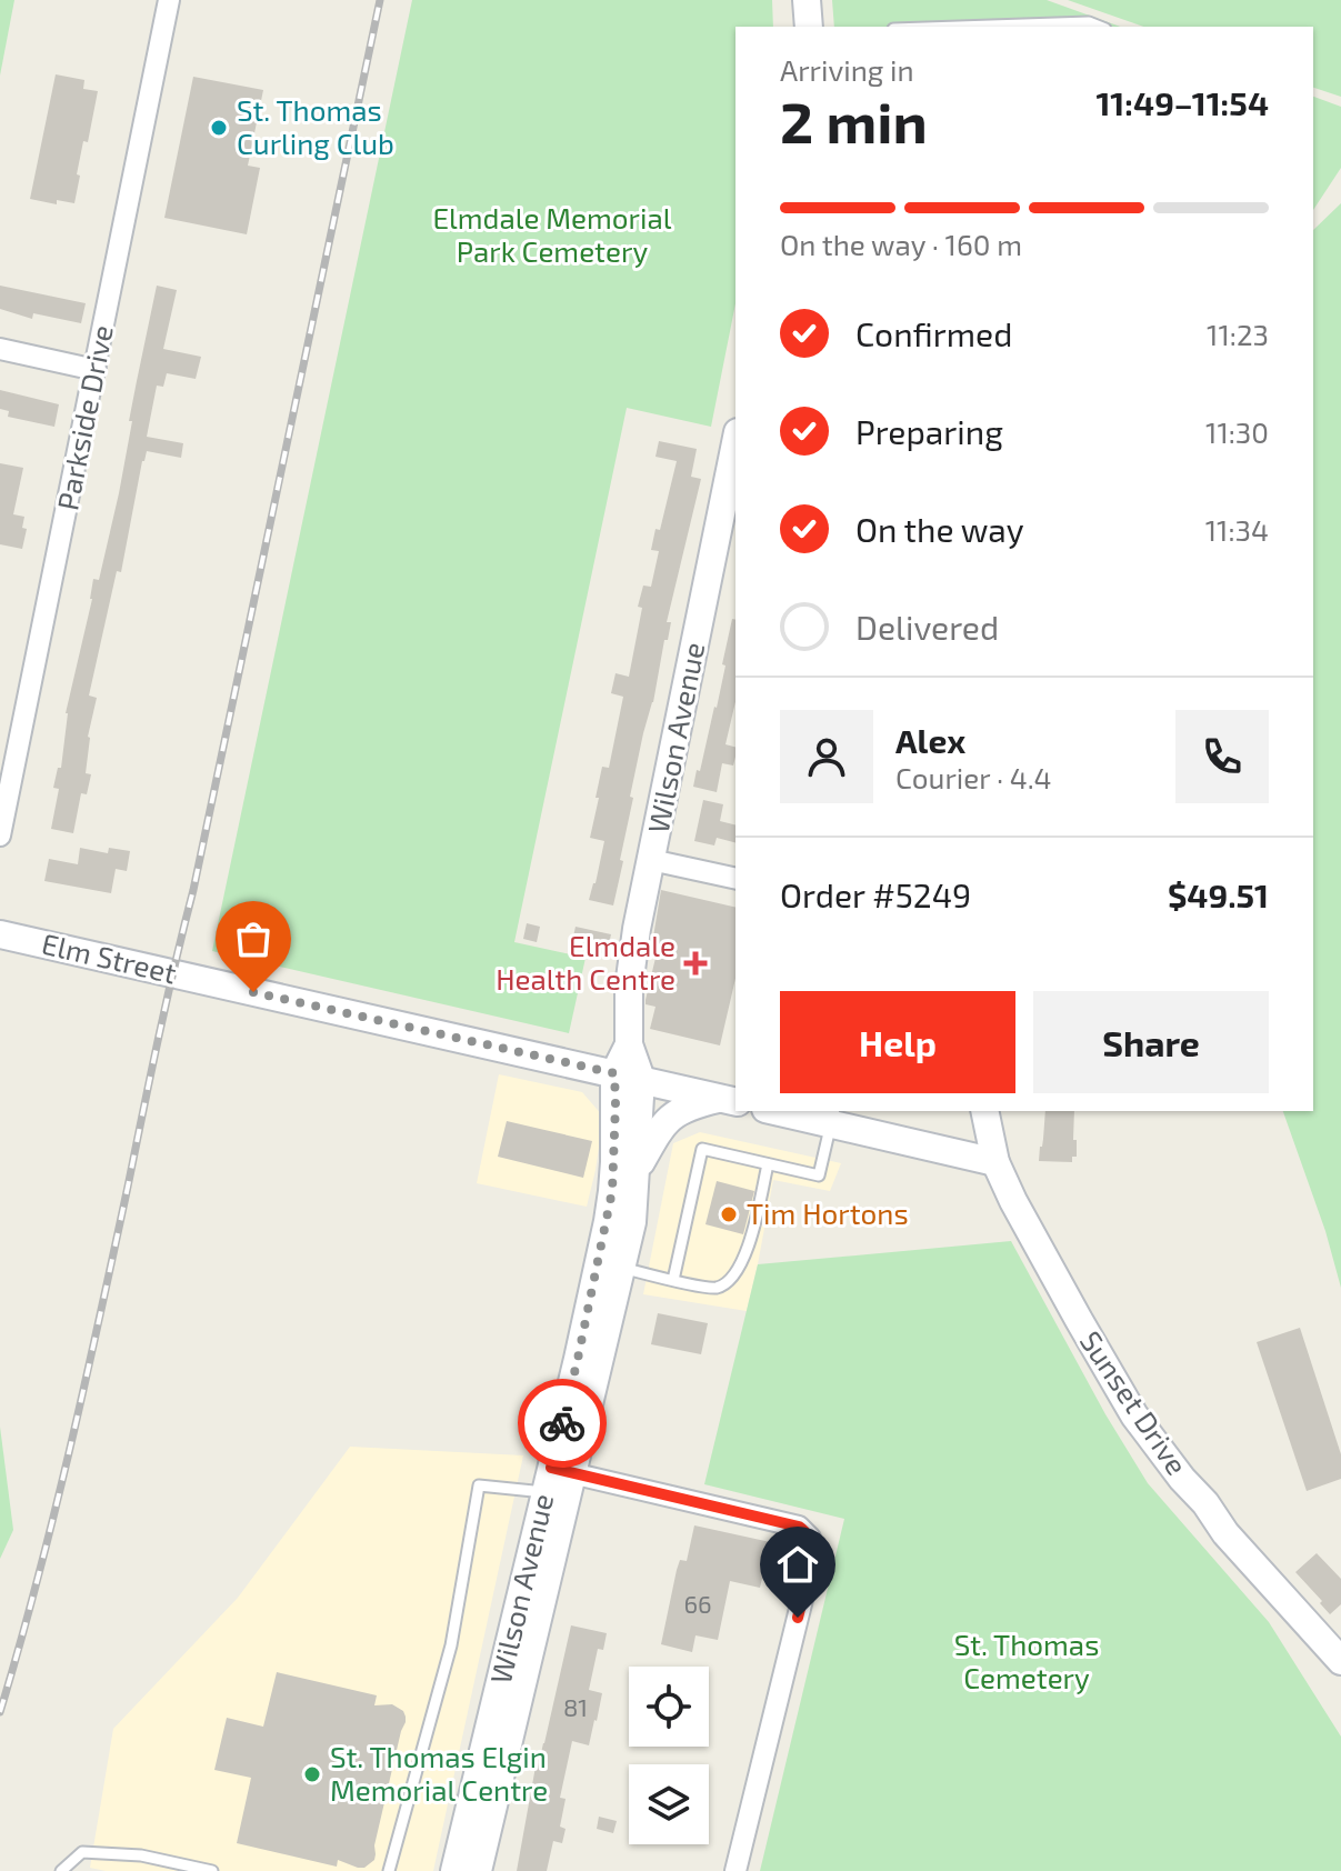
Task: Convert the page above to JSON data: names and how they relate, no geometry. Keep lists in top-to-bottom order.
{
  "streets": {
    "street": [
      "Parkside Drive",
      "Wilson Avenue",
      "Elm Street",
      "Sunset Drive"
    ]
  },
  "crossings": [
    ["Wilson Avenue", "Elm Street"]
  ],
  "parks": ["Elmdale Memorial Park Cemetery", "St. Thomas Cemetery"],
  "places": {
    "other": ["St. Thomas Curling Club", "Tim Hortons", "St. Thomas Elgin Memorial Centre"],
    "health": ["Elmdale Health Centre"]
  },
  "house_numbers": ["66", "81"],
  "page": {
    "heading": ["2 min", "Arriving in", "11:49–11:54"],
    "panel": [
      "Alex",
      "Courier · 4.4",
      "Order #5249",
      "$49.51"
    ],
    "bar": "On the way · 160 m",
    "list": [
      ["Confirmed", "11:23"],
      ["Preparing", "11:30"],
      ["On the way", "11:34"],
      "Delivered"
    ],
    "buttons": ["Help", "Share"]
  }
}
